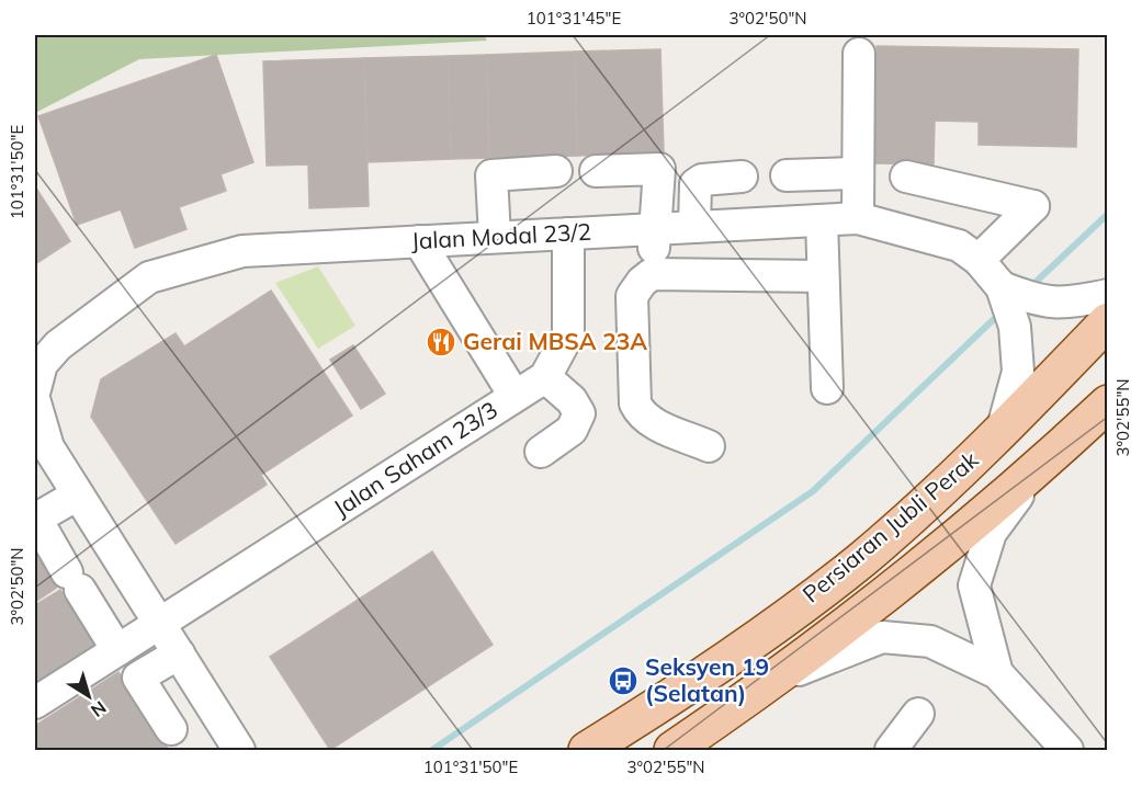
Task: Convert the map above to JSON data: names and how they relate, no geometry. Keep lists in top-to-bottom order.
{
  "streets": {
    "main road": ["Persiaran Jubli Perak"],
    "street": ["Jalan Modal 23/2", "Jalan Saham 23/3"]
  },
  "crossings": [
    ["Jalan Modal 23/2", "Jalan Saham 23/3"],
    ["Jalan Modal 23/2", "Persiaran Jubli Perak"]
  ],
  "places": {
    "restaurant": ["Gerai MBSA 23A"],
    "bus stop": ["Seksyen 19 (Selatan)"]
  },
  "north": "bottom right",
  "coordinates": [
    "101°31'45\"E",
    "3°02'50\"N",
    "101°31'50\"E",
    "3°02'55\"N"
  ]
}
